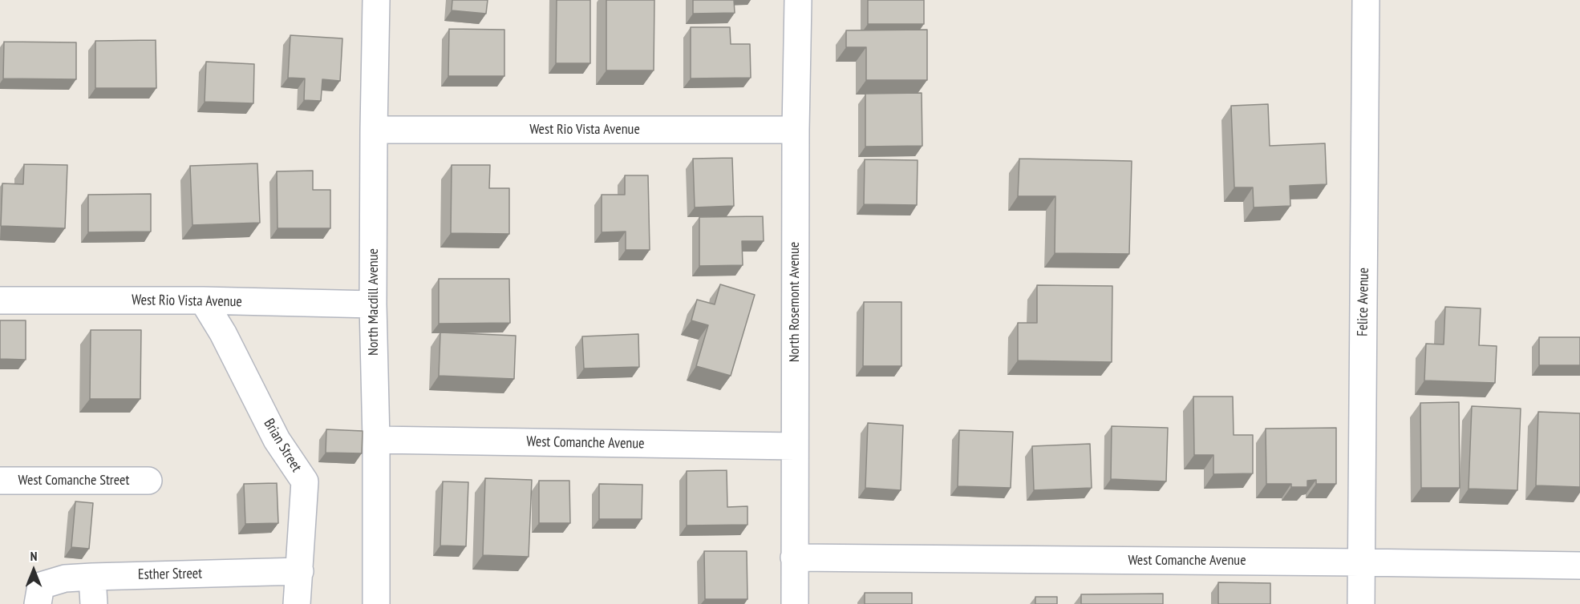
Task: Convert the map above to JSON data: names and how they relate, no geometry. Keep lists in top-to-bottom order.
{
  "streets": {
    "street": [
      "West Rio Vista Avenue",
      "North Macdill Avenue",
      "North Rosemont Avenue",
      "Felice Avenue",
      "West Comanche Avenue",
      "Brian Street",
      "West Comanche Street",
      "Esther Street"
    ]
  },
  "crossings": [
    ["West Rio Vista Avenue", "North Macdill Avenue"],
    ["West Rio Vista Avenue", "North Rosemont Avenue"],
    ["West Rio Vista Avenue", "Brian Street"],
    ["North Macdill Avenue", "West Comanche Avenue"],
    ["North Rosemont Avenue", "West Comanche Avenue"],
    ["Felice Avenue", "West Comanche Avenue"],
    ["Brian Street", "Esther Street"]
  ],
  "north": "top"
}
